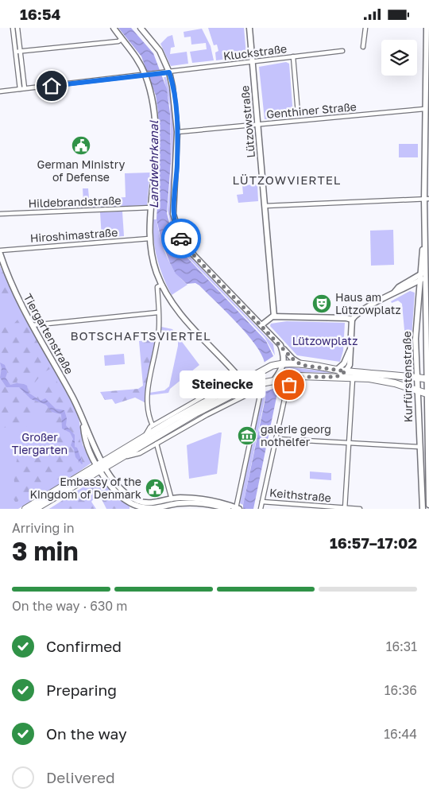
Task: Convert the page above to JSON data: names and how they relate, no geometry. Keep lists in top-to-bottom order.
{
  "streets": {
    "main road": ["Lützowstraße", "Tiergartenstraße", "Kurfürstenstraße"],
    "street": [
      "Kluckstraße",
      "Genthiner Straße",
      "Hildebrandstraße",
      "Hiroshimastraße",
      "Keithstraße"
    ]
  },
  "crossings": [
    ["Kluckstraße", "Lützowstraße"],
    ["Genthiner Straße", "Lützowstraße"],
    ["Genthiner Straße", "Kurfürstenstraße"]
  ],
  "districts": ["LÜTZOWVIERTEL", "BOTSCHAFTSVIERTEL"],
  "water": ["Landwehrkanal"],
  "parks": ["Lützowplatz", "Großer Tiergarten"],
  "places": {
    "public building": ["German Ministry of Defense", "Embassy of the Kingdom of Denmark"],
    "theatre": ["Haus am Lützowplatz"],
    "other": ["Steinecke"],
    "museum": ["galerie georg nothelfer"]
  },
  "page": {
    "status": "16:54",
    "bubble": "Steinecke",
    "heading": ["3 min", "Arriving in", "16:57–17:02"],
    "bar": "On the way · 630 m",
    "list": [
      ["Confirmed", "16:31"],
      ["Preparing", "16:36"],
      ["On the way", "16:44"],
      "Delivered"
    ]
  }
}
